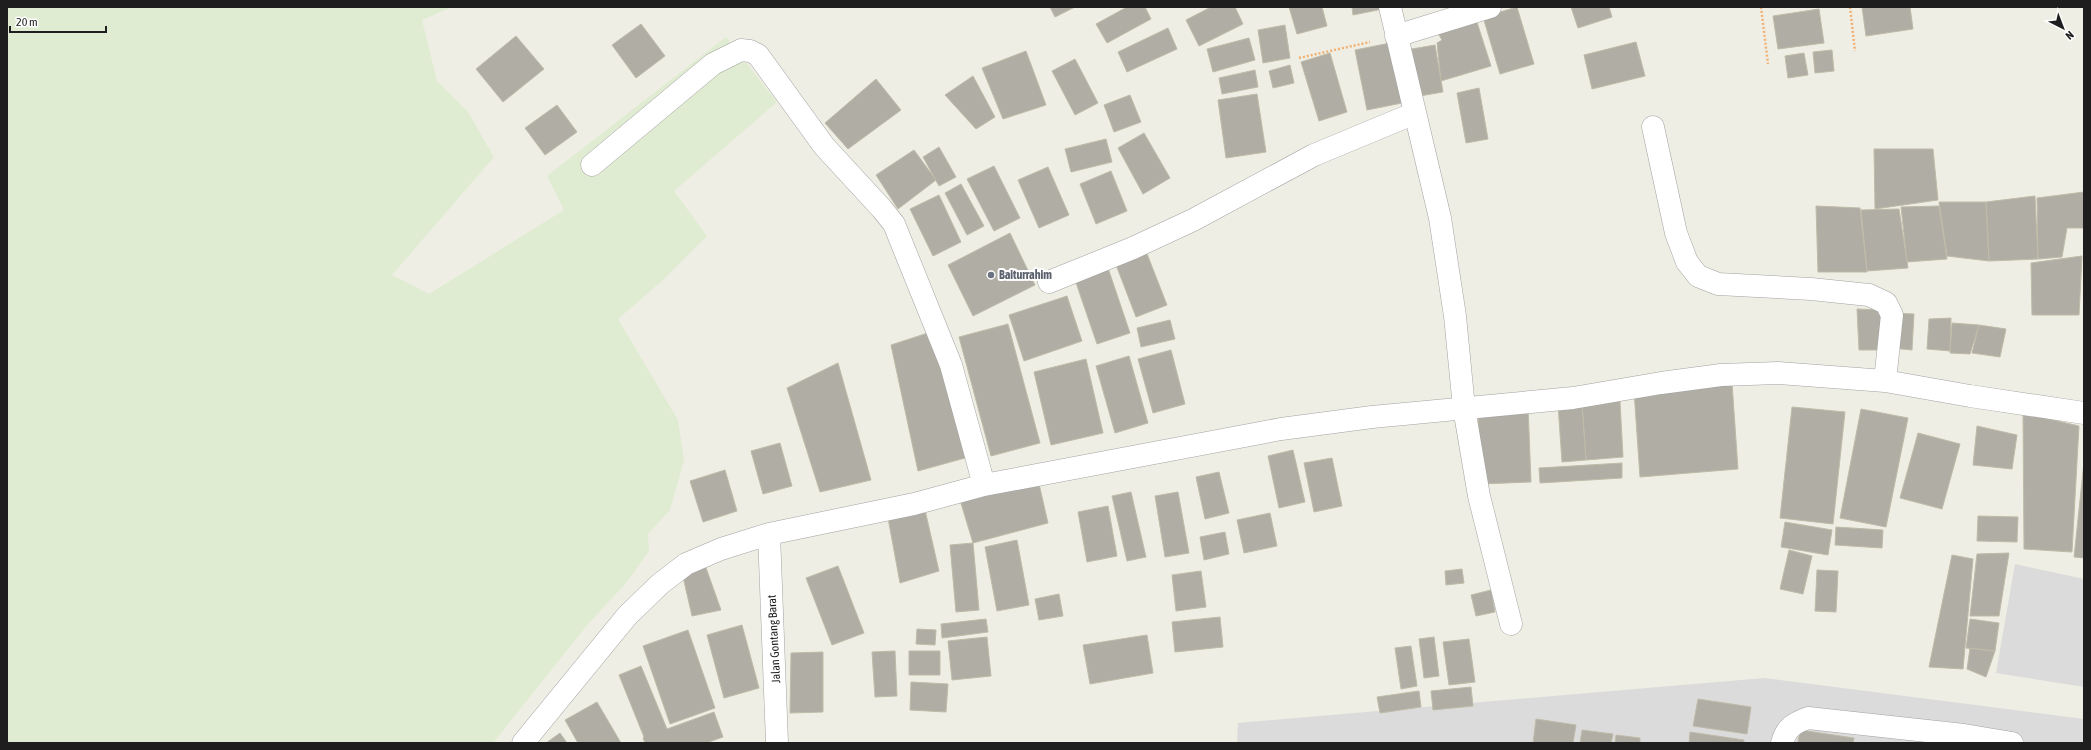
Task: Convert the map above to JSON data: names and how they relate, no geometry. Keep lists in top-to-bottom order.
{
  "streets": {
    "street": ["Jalan Gontang Barat"]
  },
  "places": ["Baiturrahim"],
  "scale_bar": "20 m",
  "north": "bottom right"
}
